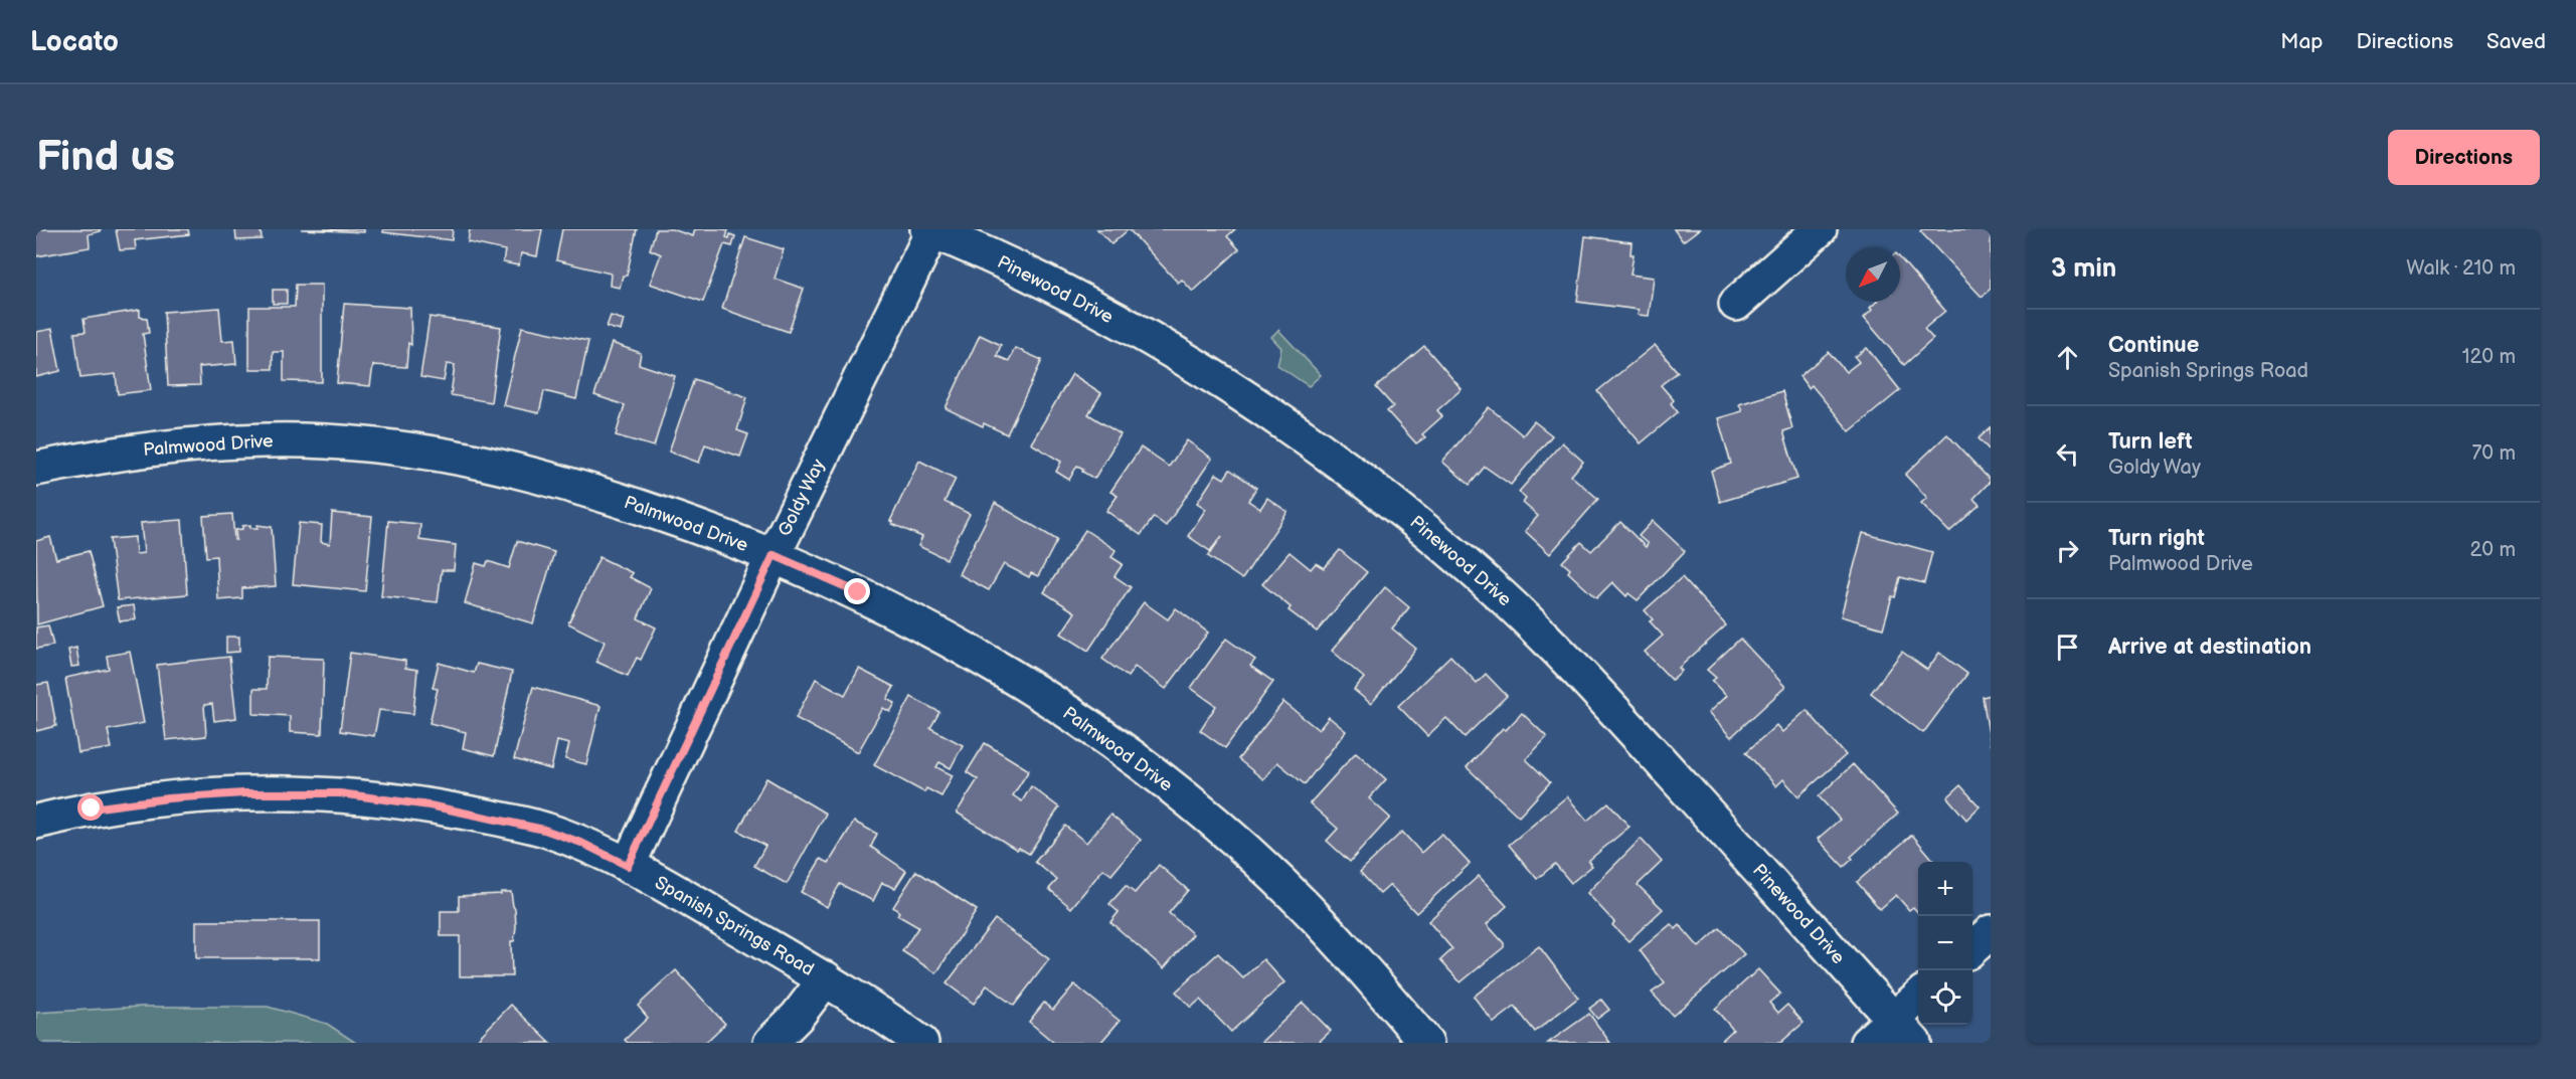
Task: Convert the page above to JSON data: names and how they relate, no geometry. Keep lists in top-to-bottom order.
{
  "streets": {
    "street": [
      "Pinewood Drive",
      "Palmwood Drive",
      "Goldy Way",
      "Spanish Springs Road"
    ]
  },
  "crossings": [
    ["Pinewood Drive", "Goldy Way"],
    ["Palmwood Drive", "Goldy Way"],
    ["Goldy Way", "Spanish Springs Road"]
  ],
  "north": "bottom left",
  "page": {
    "header": "Locato",
    "nav": ["Map", "Directions", "Saved"],
    "buttons": "Directions",
    "title": "Find us",
    "heading": ["3 min", "Walk · 210 m"],
    "list": [
      ["Continue", "Spanish Springs Road", "120 m"],
      ["Turn left", "Goldy Way", "70 m"],
      ["Turn right", "Palmwood Drive", "20 m"],
      "Arrive at destination"
    ],
    "map_buttons": ["+", "−"]
  }
}
